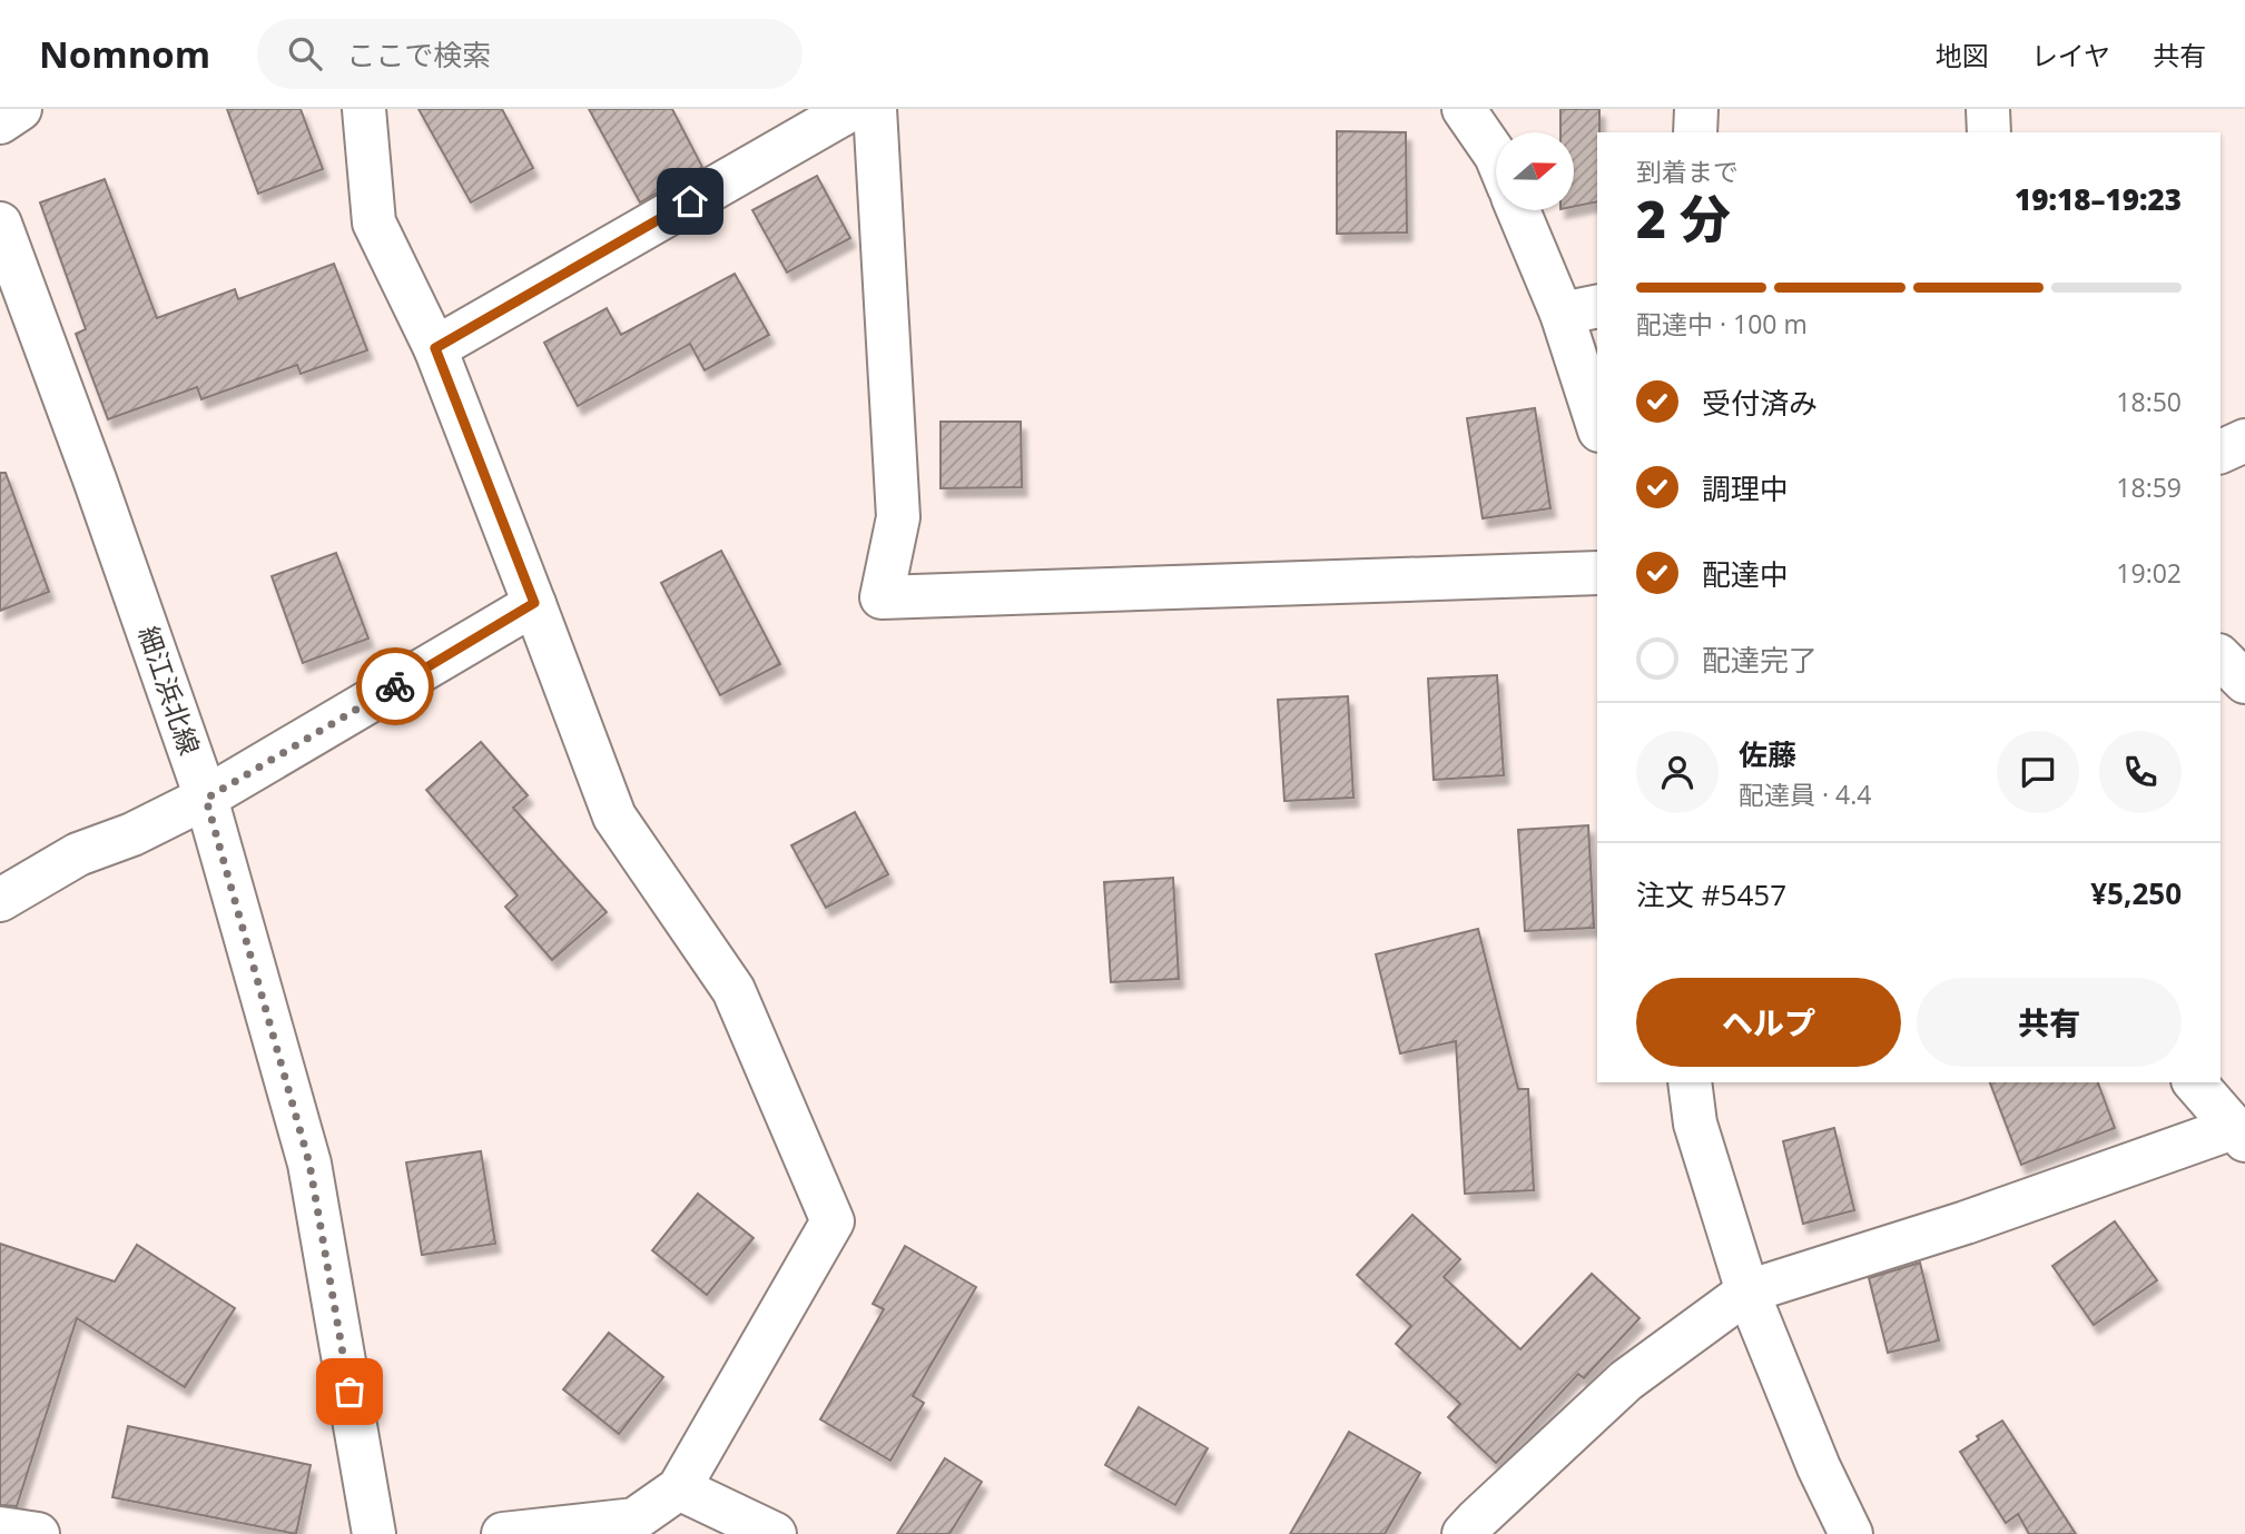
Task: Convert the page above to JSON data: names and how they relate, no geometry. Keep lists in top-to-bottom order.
{
  "streets": {
    "street": ["細江浜北線"]
  },
  "north": "right",
  "page": {
    "header": "Nomnom",
    "search": "ここで検索",
    "nav": ["地図", "レイヤ", "共有"],
    "heading": ["2 分", "到着まで", "19:18–19:23"],
    "panel": [
      "佐藤",
      "配達員 · 4.4",
      "注文 #5457",
      "¥5,250"
    ],
    "bar": "配達中 · 100 m",
    "list": [
      ["受付済み", "18:50"],
      ["調理中", "18:59"],
      ["配達中", "19:02"],
      "配達完了"
    ],
    "buttons": ["ヘルプ", "共有"]
  }
}
